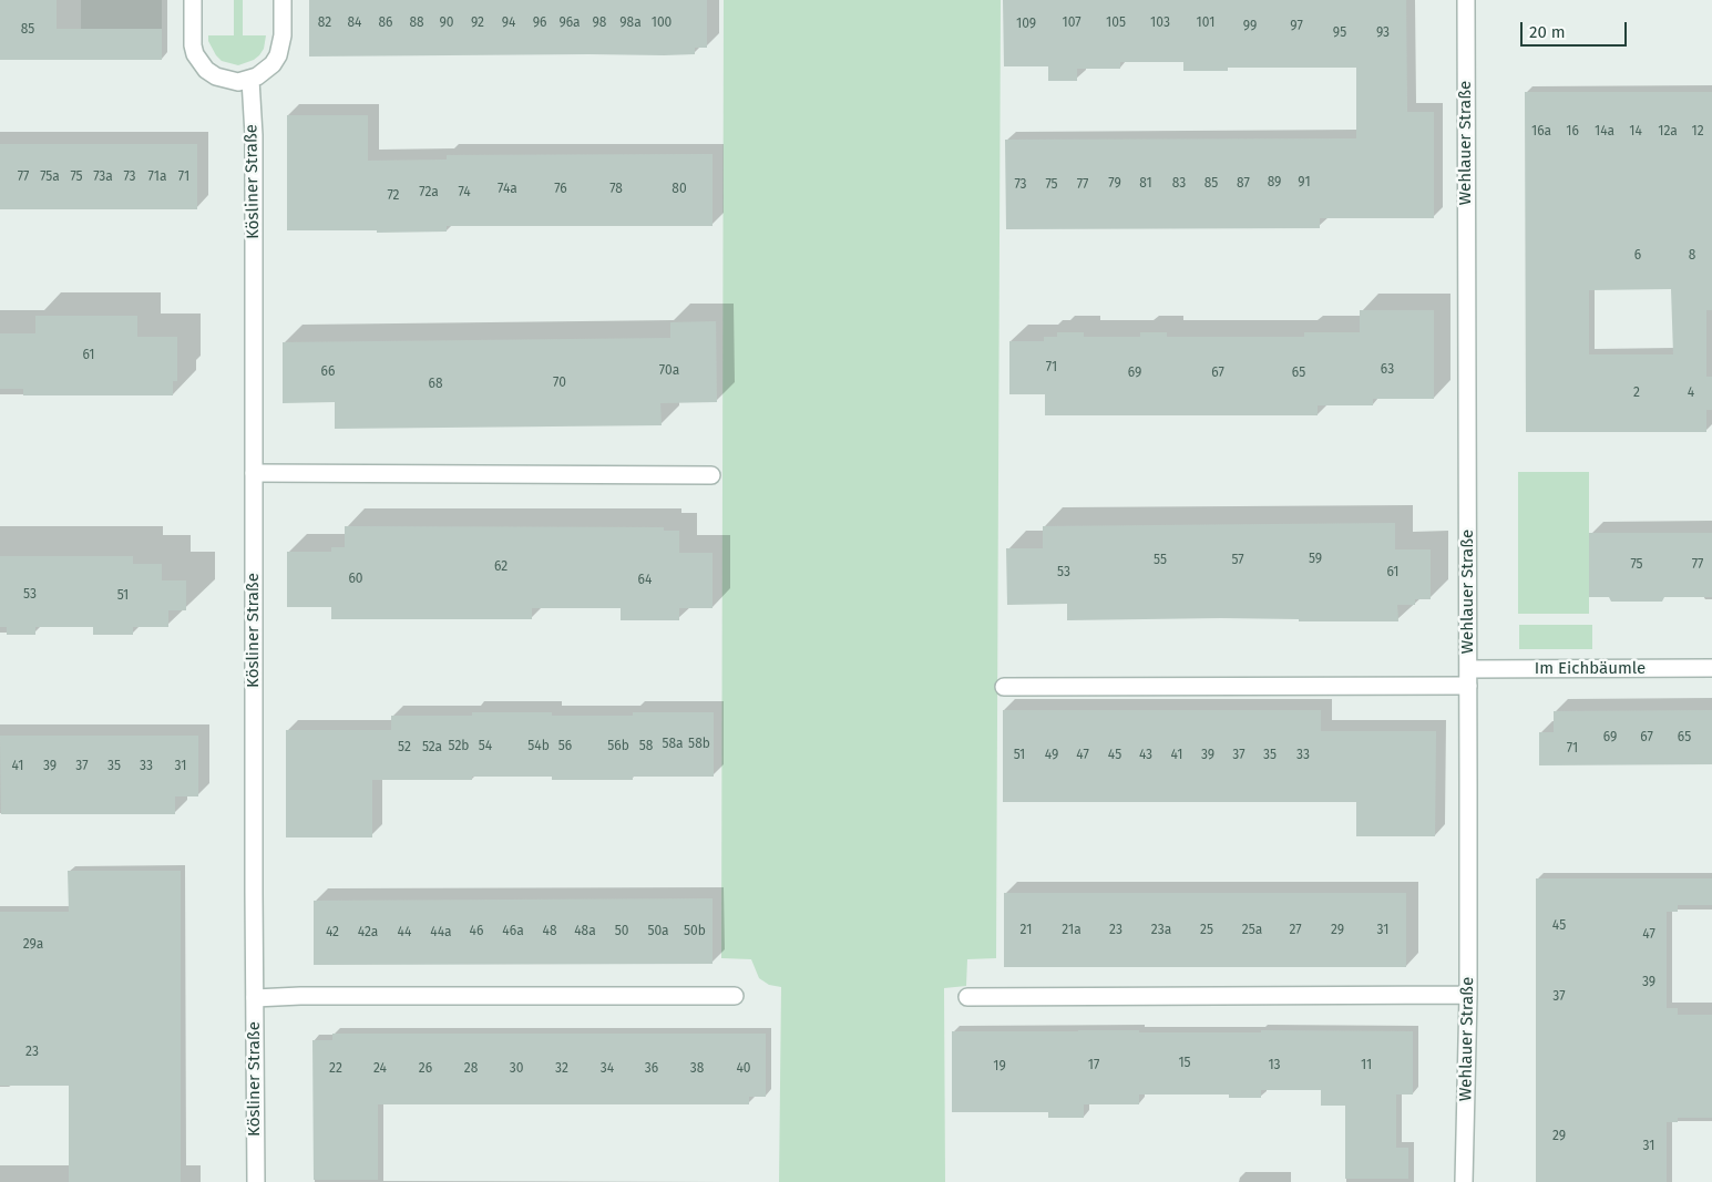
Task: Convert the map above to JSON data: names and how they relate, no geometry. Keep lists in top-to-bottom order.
{
  "streets": {
    "street": ["Wehlauer Straße", "Kösliner Straße", "Im Eichbäumle"]
  },
  "crossings": [
    ["Wehlauer Straße", "Im Eichbäumle"]
  ],
  "house_numbers": [
    "82",
    "84",
    "86",
    "88",
    "90",
    "92",
    "94",
    "96",
    "96a",
    "98",
    "98a",
    "100",
    "107",
    "105",
    "103",
    "101",
    "109",
    "99",
    "97",
    "85",
    "95",
    "93",
    "16a",
    "16",
    "14a",
    "14",
    "12a",
    "12",
    "77",
    "75a",
    "75",
    "73a",
    "73",
    "71a",
    "71",
    "89",
    "91",
    "79",
    "81",
    "83",
    "85",
    "87",
    "73",
    "75",
    "77",
    "74a",
    "76",
    "78",
    "80",
    "72a",
    "74",
    "72",
    "6",
    "8",
    "61",
    "71",
    "63",
    "70a",
    "66",
    "69",
    "67",
    "65",
    "70",
    "68",
    "2",
    "4",
    "59",
    "55",
    "57",
    "75",
    "77",
    "62",
    "53",
    "61",
    "60",
    "64",
    "53",
    "51",
    "69",
    "67",
    "65",
    "58a",
    "58b",
    "52b",
    "54",
    "54b",
    "56",
    "56b",
    "58",
    "52",
    "52a",
    "71",
    "51",
    "49",
    "47",
    "45",
    "43",
    "41",
    "39",
    "37",
    "35",
    "33",
    "41",
    "39",
    "37",
    "35",
    "33",
    "31",
    "45",
    "21",
    "21a",
    "23",
    "23a",
    "25",
    "25a",
    "27",
    "29",
    "31",
    "46",
    "46a",
    "48",
    "48a",
    "50",
    "50a",
    "50b",
    "42",
    "42a",
    "44",
    "44a",
    "47",
    "29a",
    "39",
    "37",
    "23",
    "15",
    "17",
    "13",
    "11",
    "19",
    "22",
    "24",
    "26",
    "28",
    "30",
    "32",
    "34",
    "36",
    "38",
    "40",
    "29",
    "31"
  ],
  "scale_bar": "20 m"
}
